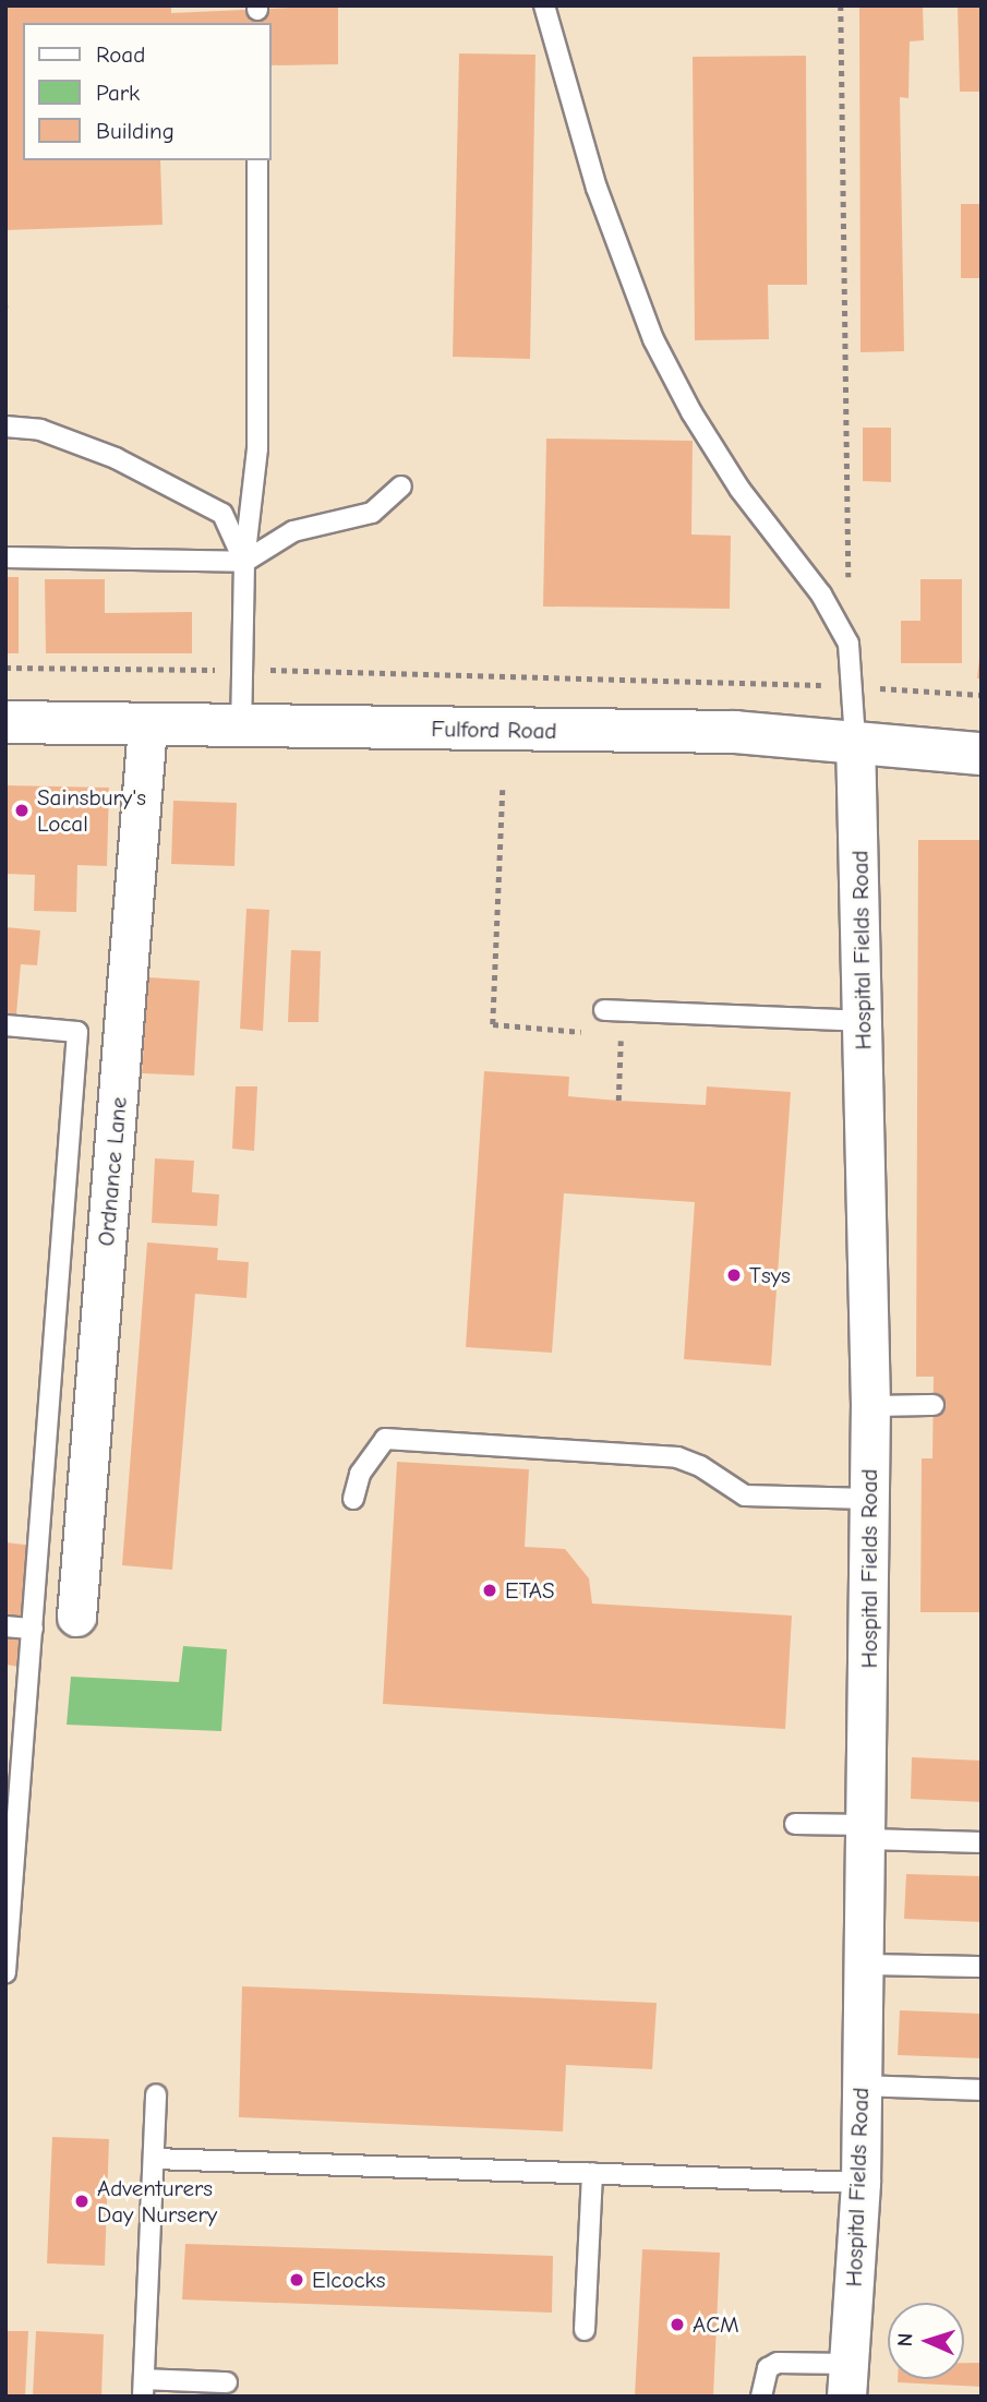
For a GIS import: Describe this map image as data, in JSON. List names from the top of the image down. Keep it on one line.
{"streets":{"main road":["Fulford Road"],"street":["Hospital Fields Road","Ordnance Lane"]},"crossings":[["Fulford Road","Hospital Fields Road"],["Fulford Road","Ordnance Lane"]],"places":["Sainsbury's Local","Tsys","ETAS","Adventurers Day Nursery","Elcocks","ACM"],"legend":["Road","Park","Building"],"north":"left"}
